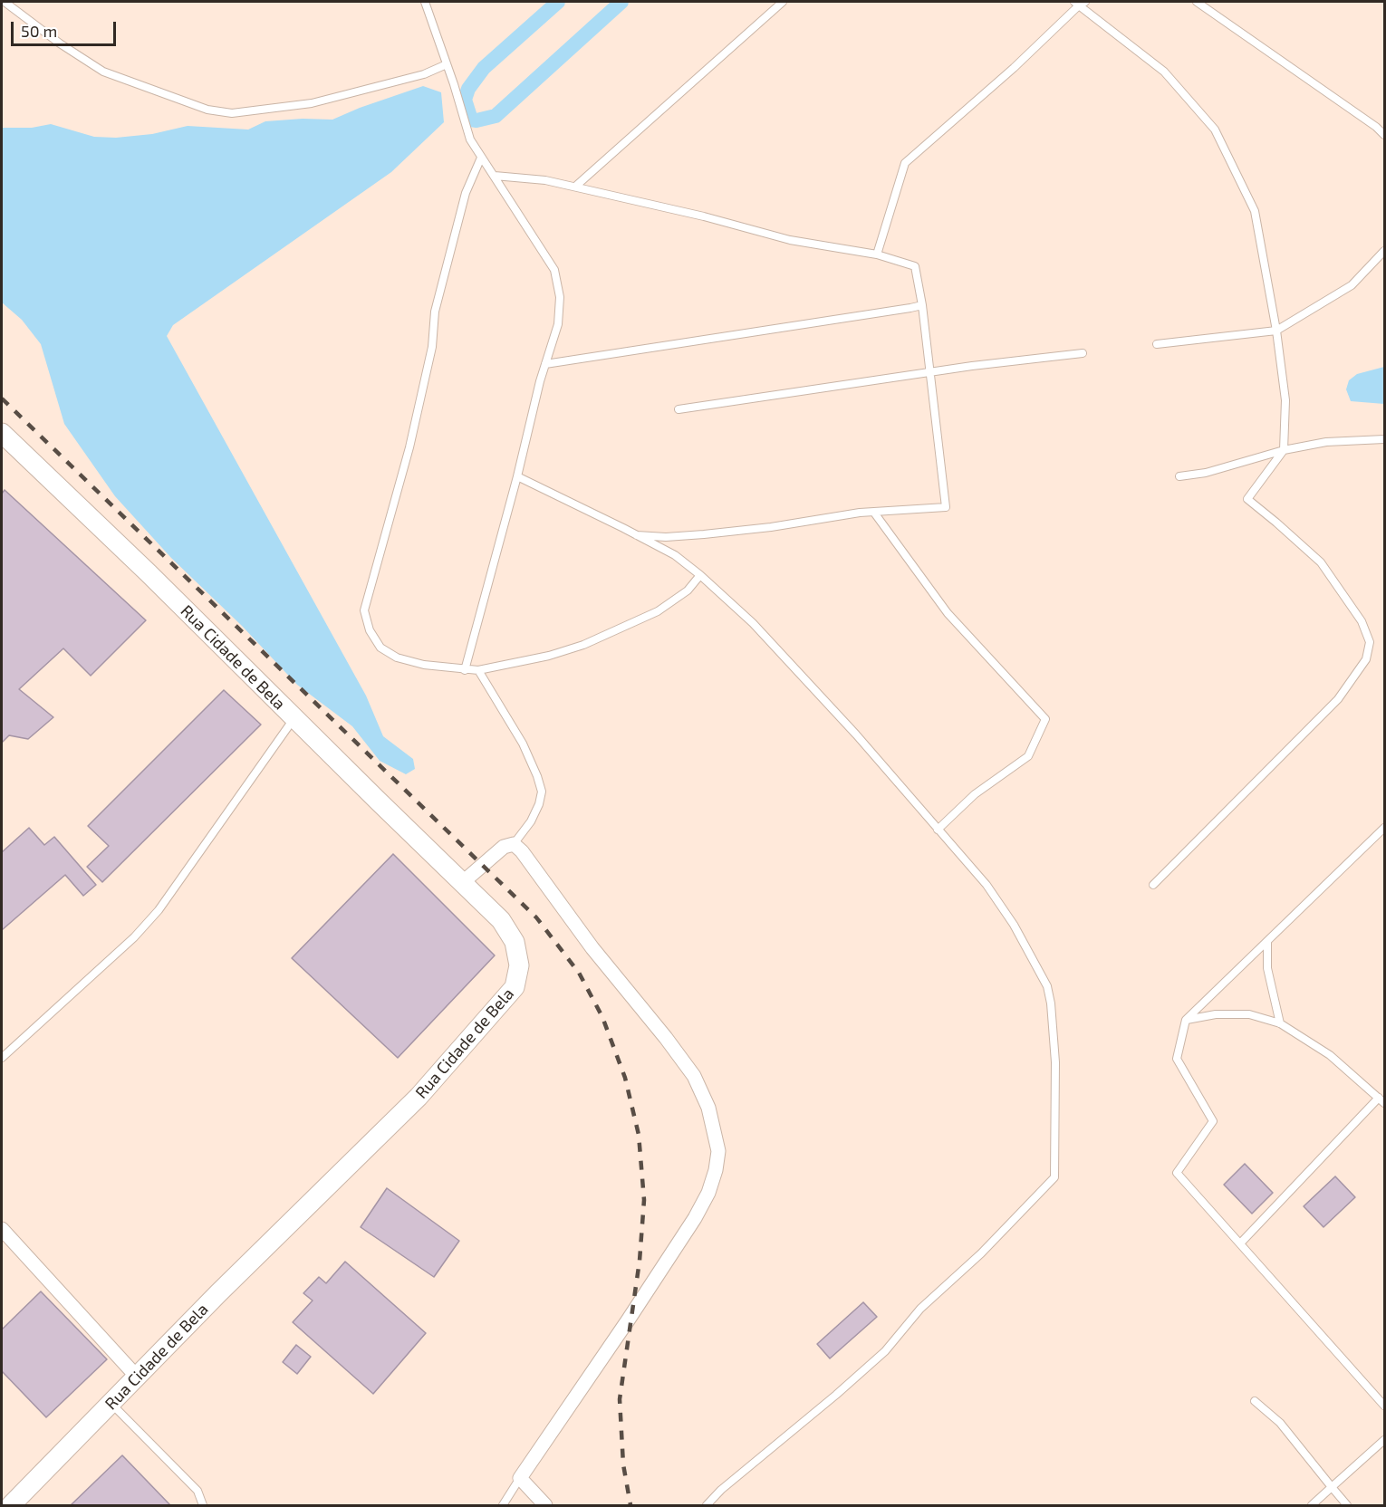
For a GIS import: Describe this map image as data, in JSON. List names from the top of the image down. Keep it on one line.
{"streets":{"street":["Rua Cidade de Bela"]},"scale_bar":"50 m"}
